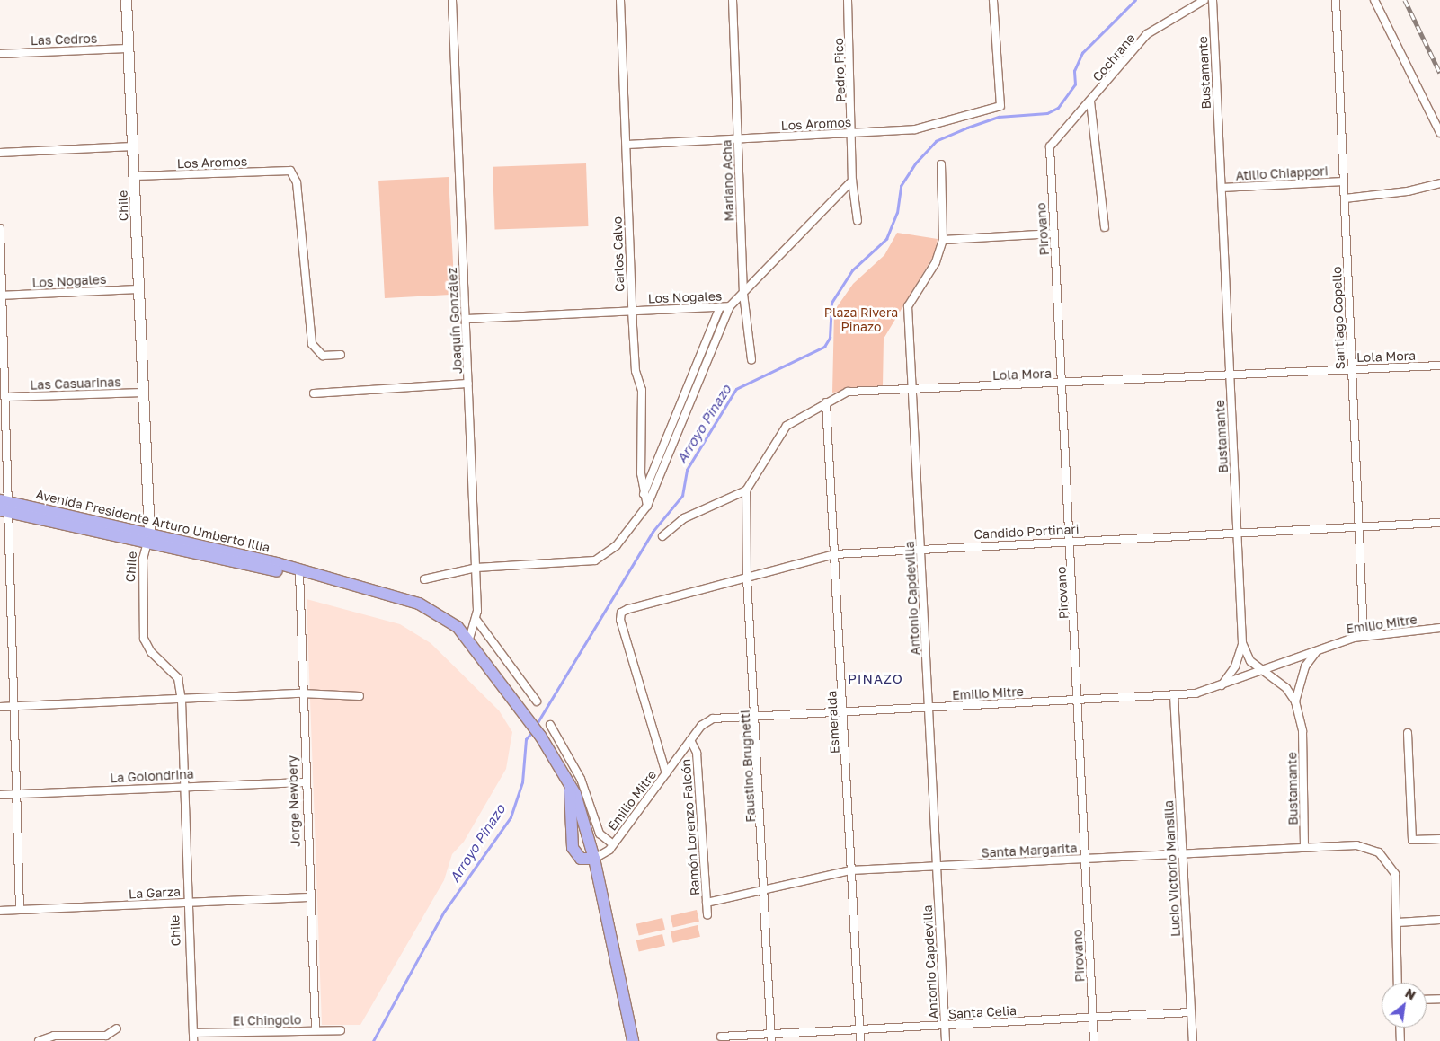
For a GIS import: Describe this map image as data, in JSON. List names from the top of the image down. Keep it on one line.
{"streets":{"main road":["Avenida Presidente Arturo Umberto Illia"],"street":["Las Cedros","Cochrane","Pedro Pico","Bustamante","Los Aromos","Atilio Chiappori","Mariano Acha","Chile","Pirovano","Carlos Calvo","Los Nogales","Santiago Copello","Joaquín González","Lola Mora","Las Casuarinas","Candido Portinari","Antonio Capdevilla","Emilio Mitre","Esmeralda","Faustino Brughetti","La Golondrina","Jorge Newbery","Ramón Lorenzo Falcón","Santa Margarita","Lucio Victorio Mansilla","La Garza","Santa Celia","El Chingolo"]},"crossings":[["Las Cedros","Chile"],["Cochrane","Pirovano"],["Pedro Pico","Los Aromos"],["Pedro Pico","Los Nogales"],["Bustamante","Atilio Chiappori"],["Bustamante","Lola Mora"],["Bustamante","Candido Portinari"],["Bustamante","Emilio Mitre"],["Bustamante","Santa Margarita"],["Los Aromos","Mariano Acha"],["Los Aromos","Chile"],["Los Aromos","Carlos Calvo"],["Atilio Chiappori","Santiago Copello"],["Mariano Acha","Los Nogales"],["Chile","Los Nogales"],["Chile","Las Casuarinas"],["Chile","Avenida Presidente Arturo Umberto Illia"],["Chile","La Golondrina"],["Chile","La Garza"],["Chile","El Chingolo"],["Pirovano","Lola Mora"],["Pirovano","Candido Portinari"],["Pirovano","Emilio Mitre"],["Pirovano","Santa Margarita"],["Pirovano","Santa Celia"],["Carlos Calvo","Los Nogales"],["Los Nogales","Joaquín González"],["Santiago Copello","Lola Mora"],["Santiago Copello","Candido Portinari"],["Santiago Copello","Emilio Mitre"],["Joaquín González","Avenida Presidente Arturo Umberto Illia"],["Lola Mora","Antonio Capdevilla"],["Lola Mora","Esmeralda"],["Lola Mora","Faustino Brughetti"],["Avenida Presidente Arturo Umberto Illia","Emilio Mitre"],["Avenida Presidente Arturo Umberto Illia","Jorge Newbery"],["Candido Portinari","Antonio Capdevilla"],["Candido Portinari","Esmeralda"],["Candido Portinari","Faustino Brughetti"],["Candido Portinari","Ramón Lorenzo Falcón"],["Antonio Capdevilla","Emilio Mitre"],["Antonio Capdevilla","Santa Margarita"],["Antonio Capdevilla","Santa Celia"],["Emilio Mitre","Esmeralda"],["Emilio Mitre","Faustino Brughetti"],["Emilio Mitre","Ramón Lorenzo Falcón"],["Emilio Mitre","Lucio Victorio Mansilla"],["Esmeralda","Santa Margarita"],["Esmeralda","Santa Celia"],["Faustino Brughetti","Santa Margarita"],["Faustino Brughetti","Santa Celia"],["La Golondrina","Jorge Newbery"],["Jorge Newbery","La Garza"],["Jorge Newbery","El Chingolo"],["Ramón Lorenzo Falcón","Santa Margarita"],["Santa Margarita","Lucio Victorio Mansilla"],["Lucio Victorio Mansilla","Santa Celia"]],"districts":["PINAZO"],"water":["Arroyo Pinazo"],"parks":["Plaza Rivera Pinazo"],"north":"top right"}
